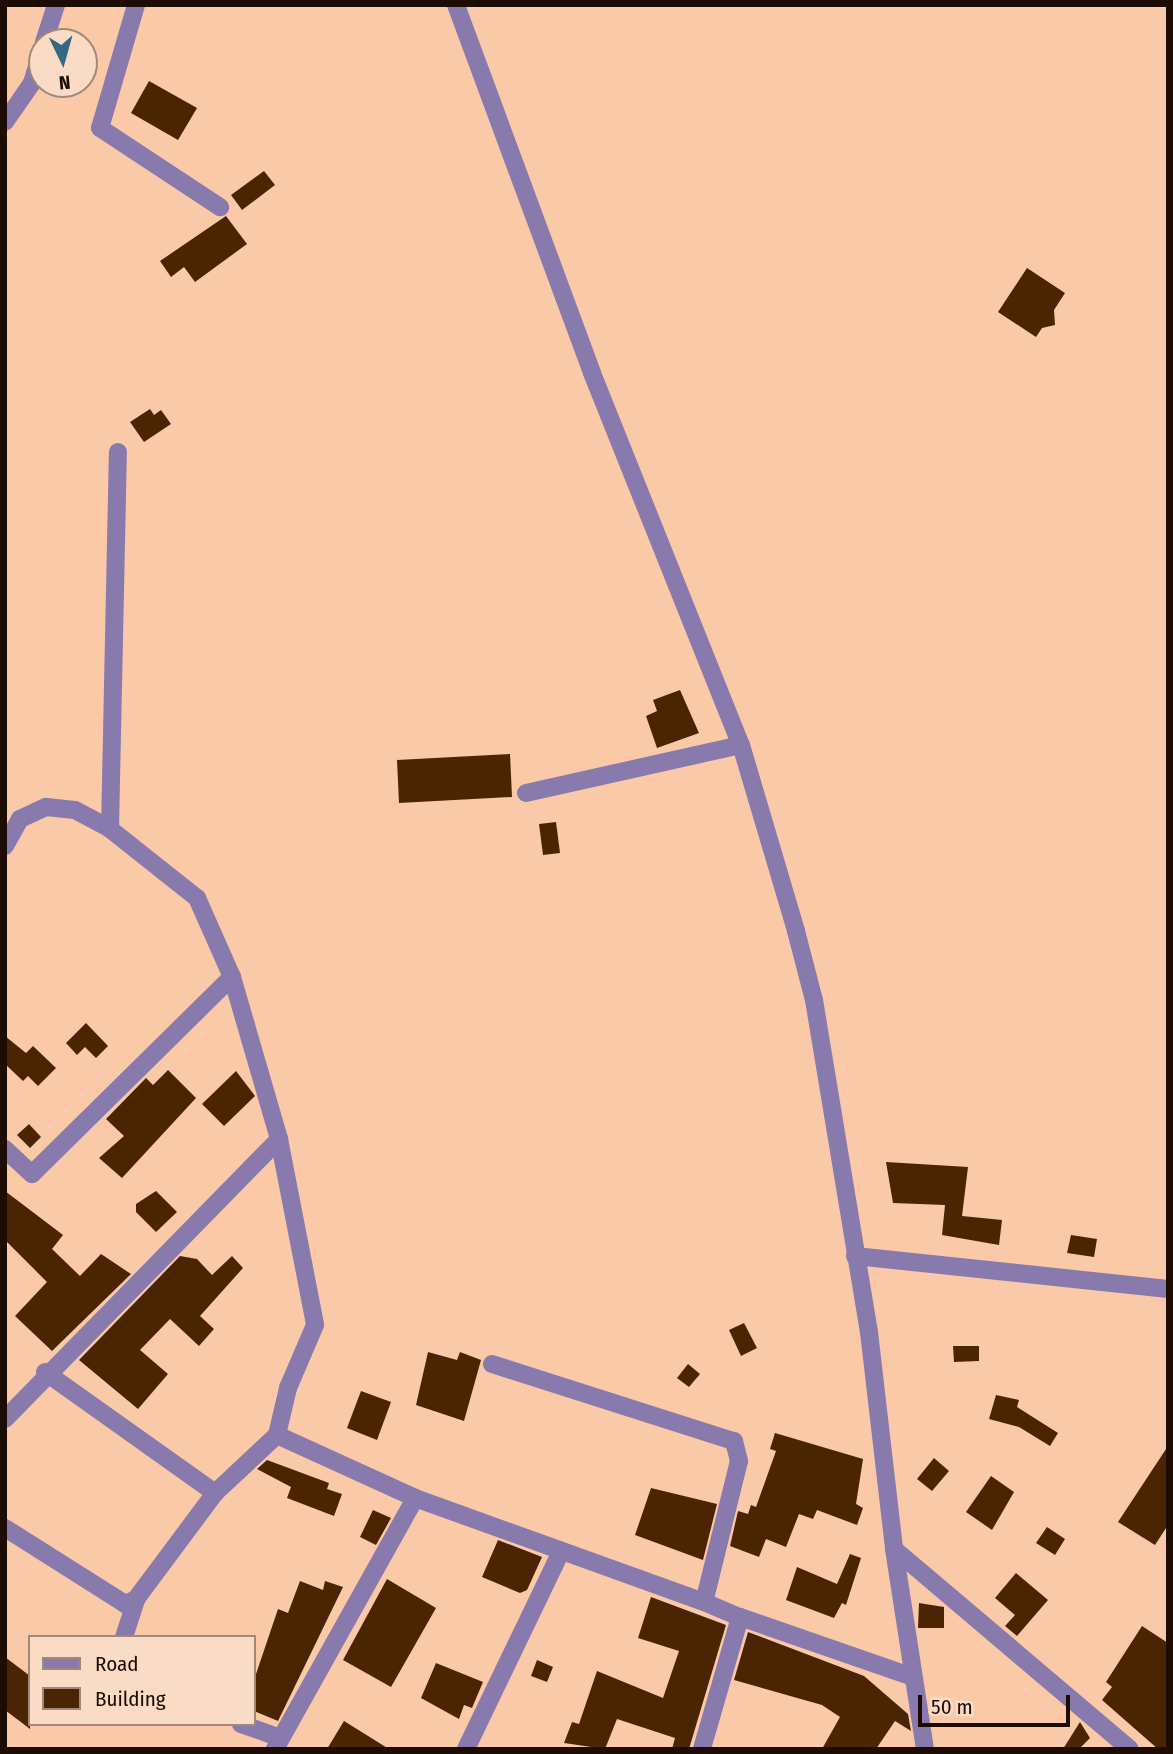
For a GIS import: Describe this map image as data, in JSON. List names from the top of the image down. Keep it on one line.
{"legend":["Road","Building"],"scale_bar":"50 m","north":"bottom"}
